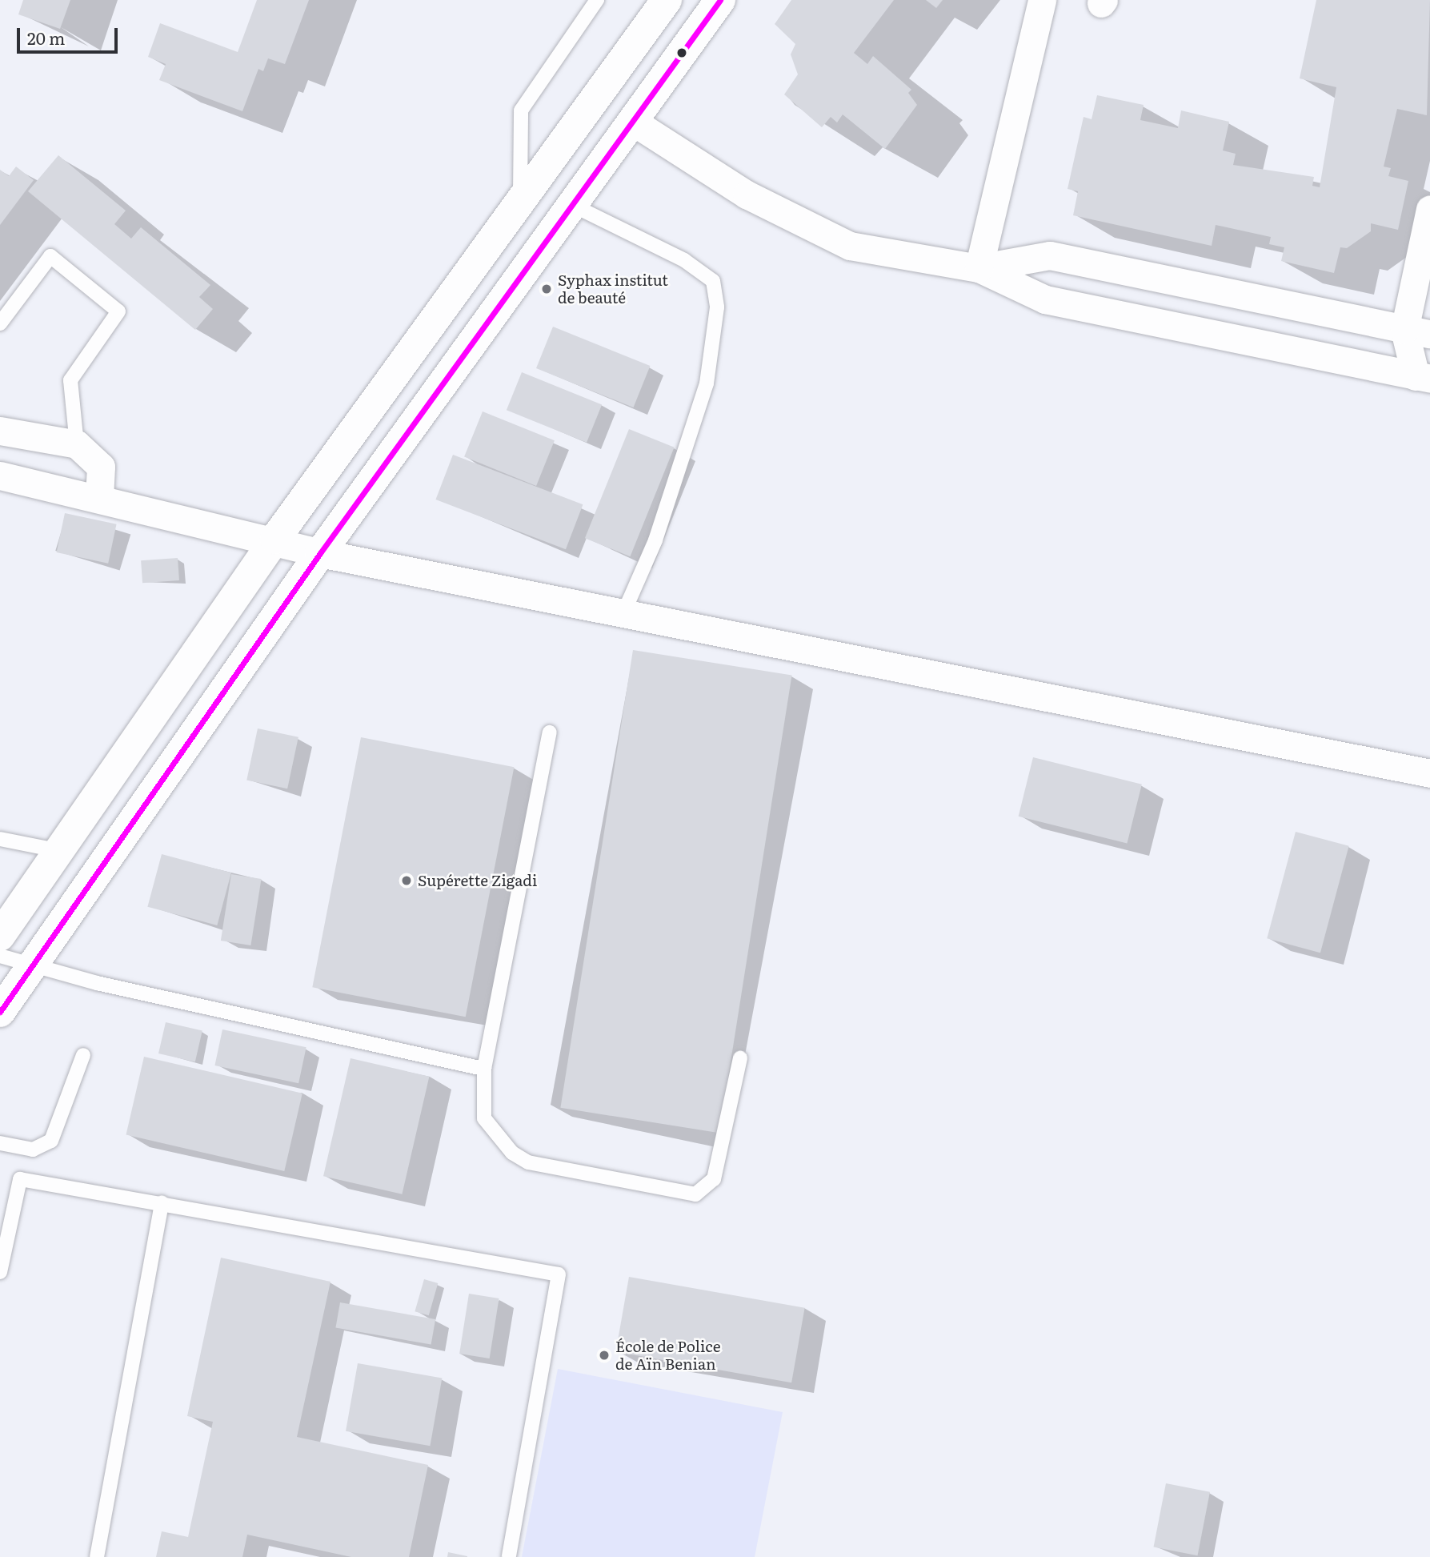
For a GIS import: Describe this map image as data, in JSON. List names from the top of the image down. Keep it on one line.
{"places":["Syphax institut de beauté","Supérette Zigadi","École de Police de Aïn Benian"],"scale_bar":"20 m"}
